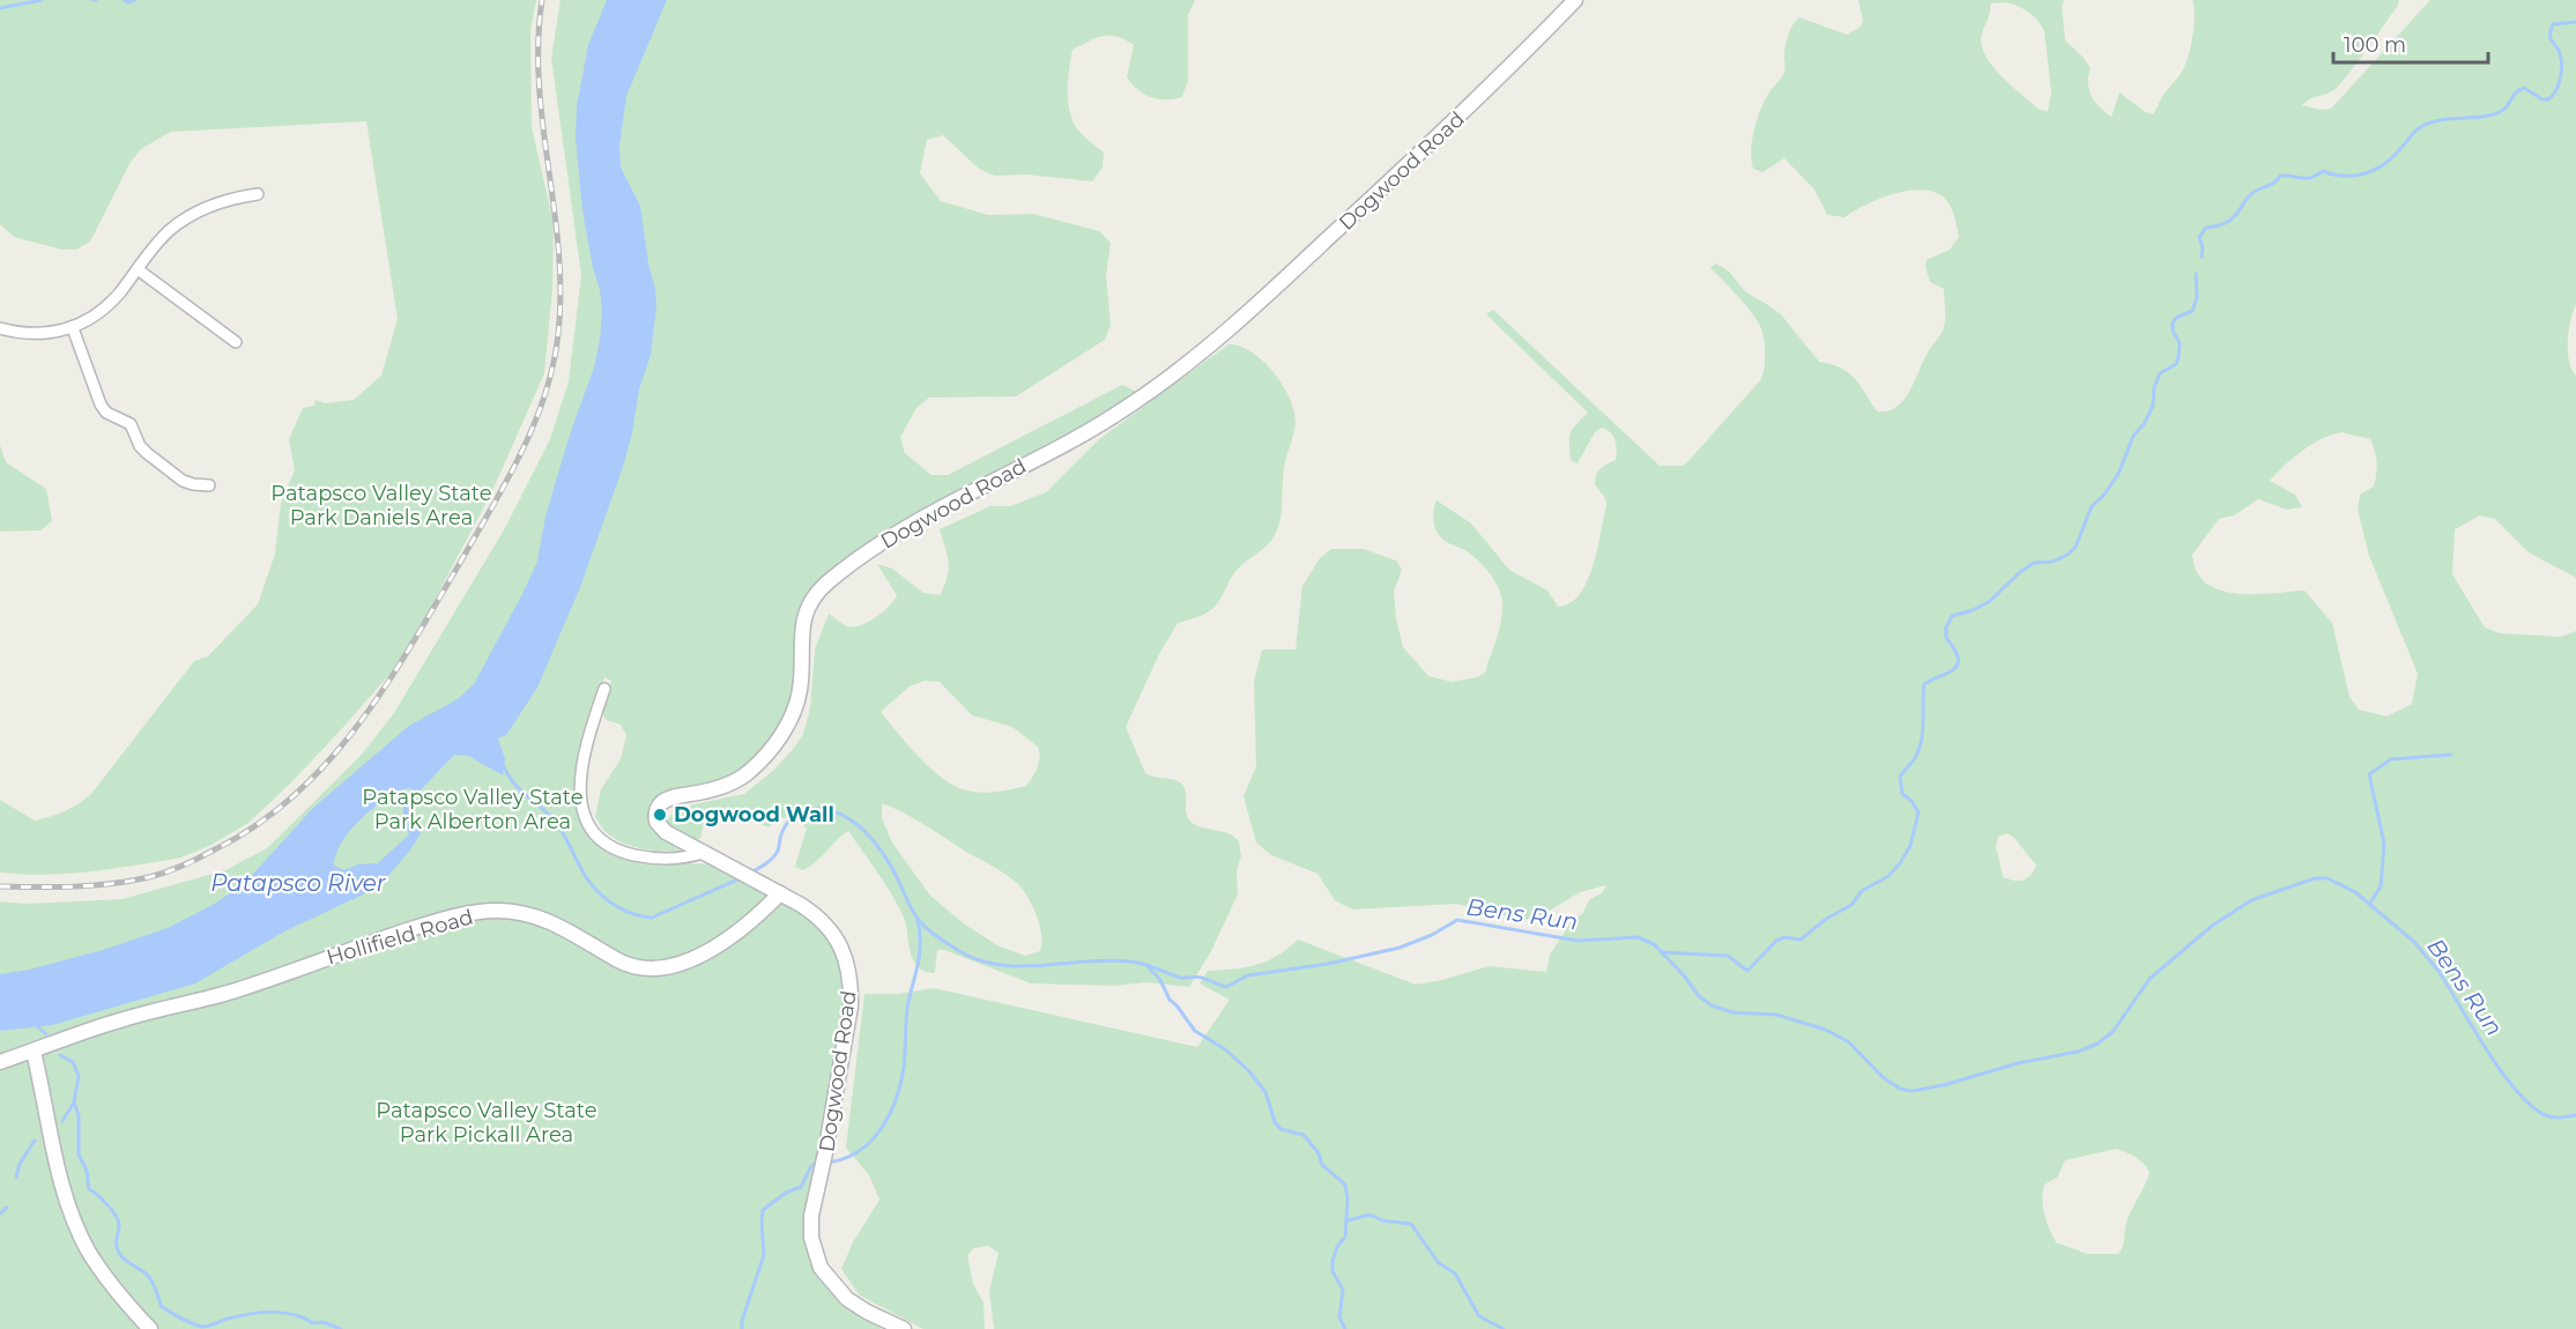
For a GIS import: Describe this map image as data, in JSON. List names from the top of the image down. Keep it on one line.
{"streets":{"street":["Dogwood Road","Hollifield Road"]},"crossings":[["Dogwood Road","Hollifield Road"]],"water":["Patapsco River","Bens Run"],"parks":["Patapsco Valley State Park Daniels Area","Patapsco Valley State Park Alberton Area","Patapsco Valley State Park Pickall Area"],"places":["Dogwood Wall"],"scale_bar":"100 m"}
